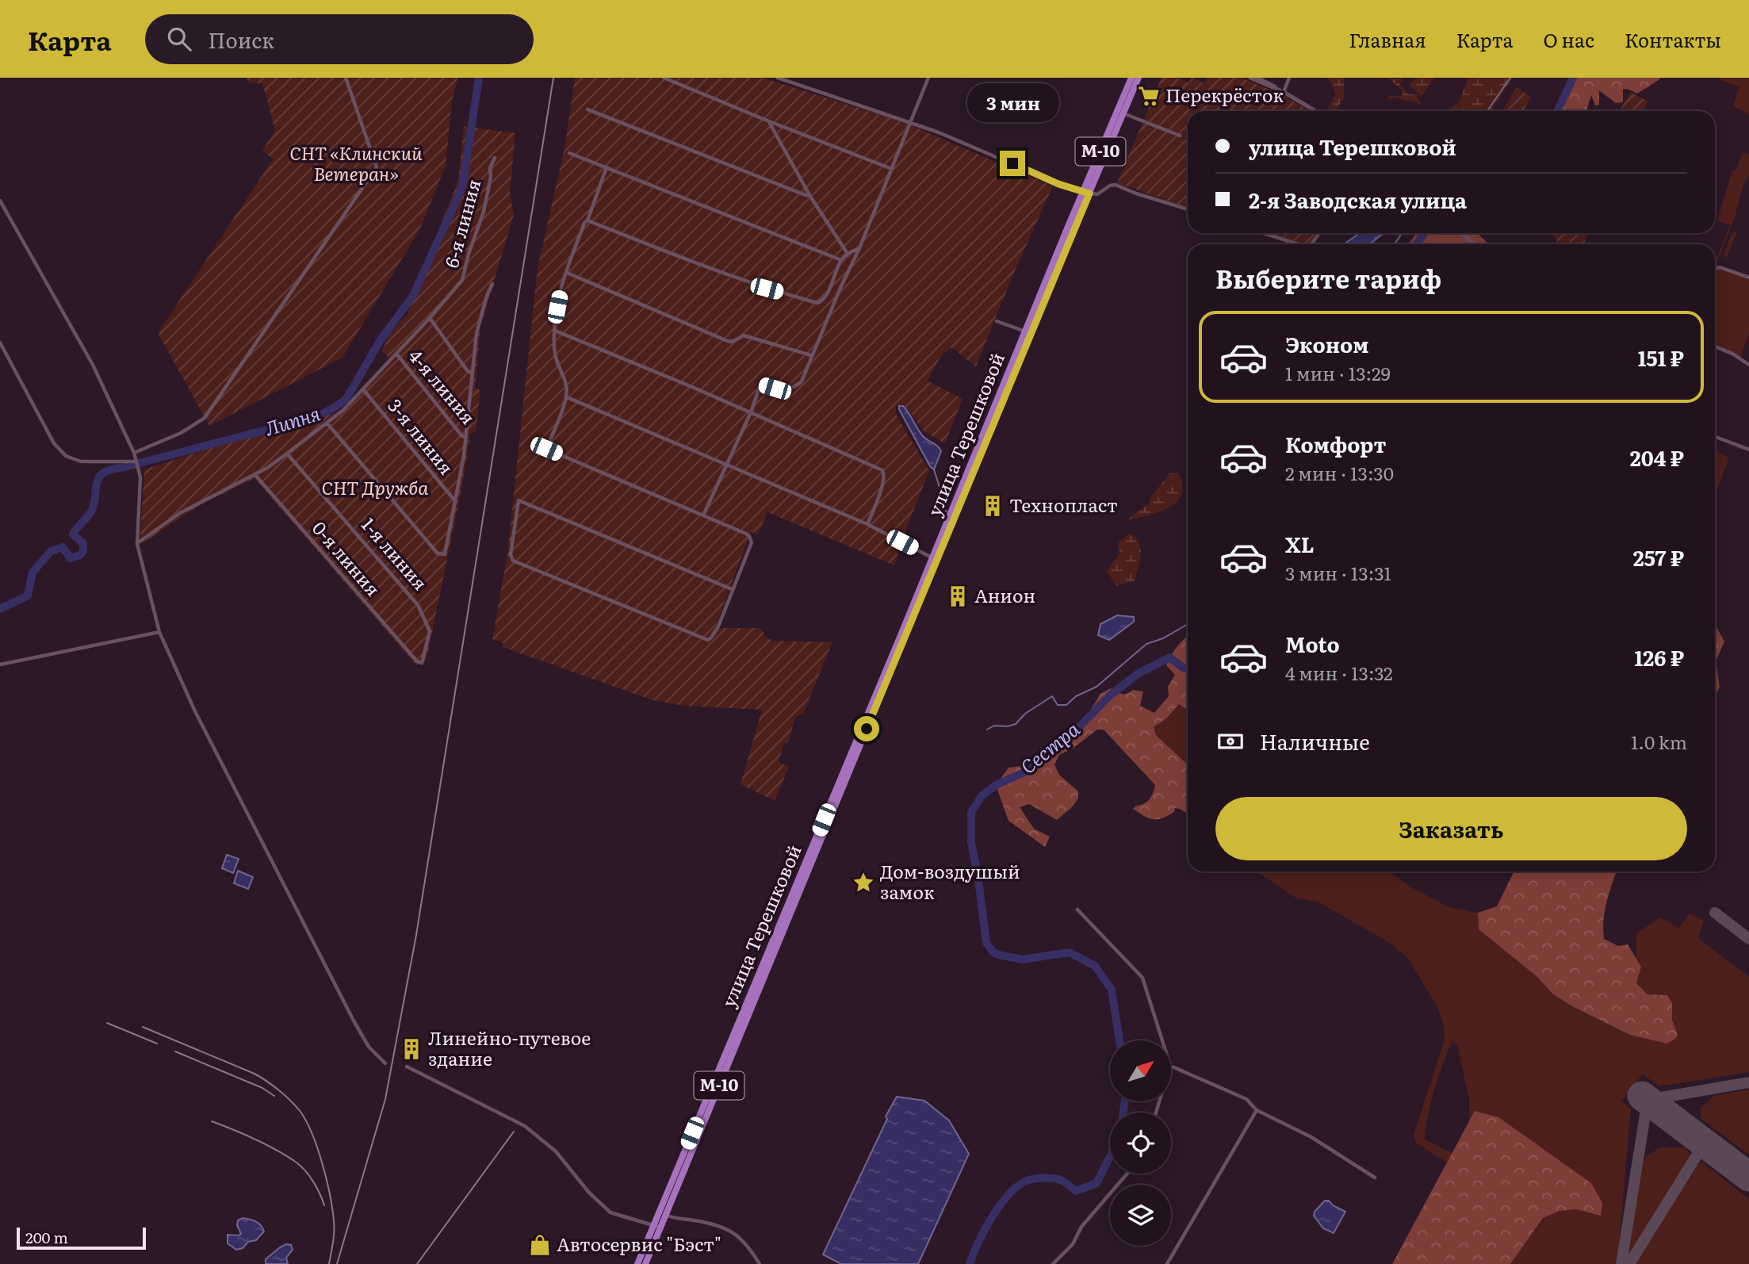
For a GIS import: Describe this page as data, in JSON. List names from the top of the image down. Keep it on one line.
{"streets":{"highway":["М-10","улица Терешковой"],"street":["6-я линия","4-я линия","3-я линия","1-я линия","0-я линия"]},"crossings":[["6-я линия","4-я линия"],["6-я линия","3-я линия"],["6-я линия","1-я линия"],["6-я линия","0-я линия"],["1-я линия","0-я линия"]],"water":["Липня","Сестра"],"parks":["СНТ «Клинский Ветеран»","СНТ Дружба"],"places":{"supermarket":["Перекрёсток"],"building":["Технопласт","Анион","Линейно-путевое здание"],"place":["Дом-воздушый замок"],"shop":["Автосервис \"Бэст\""]},"scale_bar":"200 m","north":"top right","page":{"header":"Карта","search":"Поиск","nav":["Главная","Карта","О нас","Контакты"],"bubble":"3 мин","banner":["улица Терешковой","2-я Заводская улица"],"heading":"Выберите тариф","list":[{"name":"Эконом","note":"1 мин · 13:29","value":"151 ₽"},{"name":"Комфорт","note":"2 мин · 13:30","value":"204 ₽"},{"name":"XL","note":"3 мин · 13:31","value":"257 ₽"},{"name":"Moto","note":"4 мин · 13:32","value":"126 ₽"}],"pay":["Наличные","1.0 km"],"buttons":"Заказать","scale":"200 m"}}
